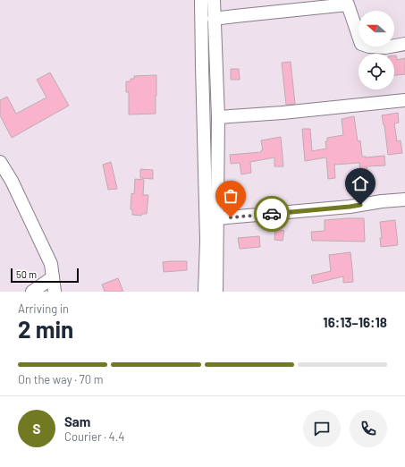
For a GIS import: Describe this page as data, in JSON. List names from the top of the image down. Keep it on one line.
{"scale_bar":"50 m","north":"left","page":{"scale":"50 m","heading":["2 min","Arriving in","16:13–16:18"],"panel":["Sam","Courier · 4.4"],"bar":"On the way · 70 m","round":"S"}}
